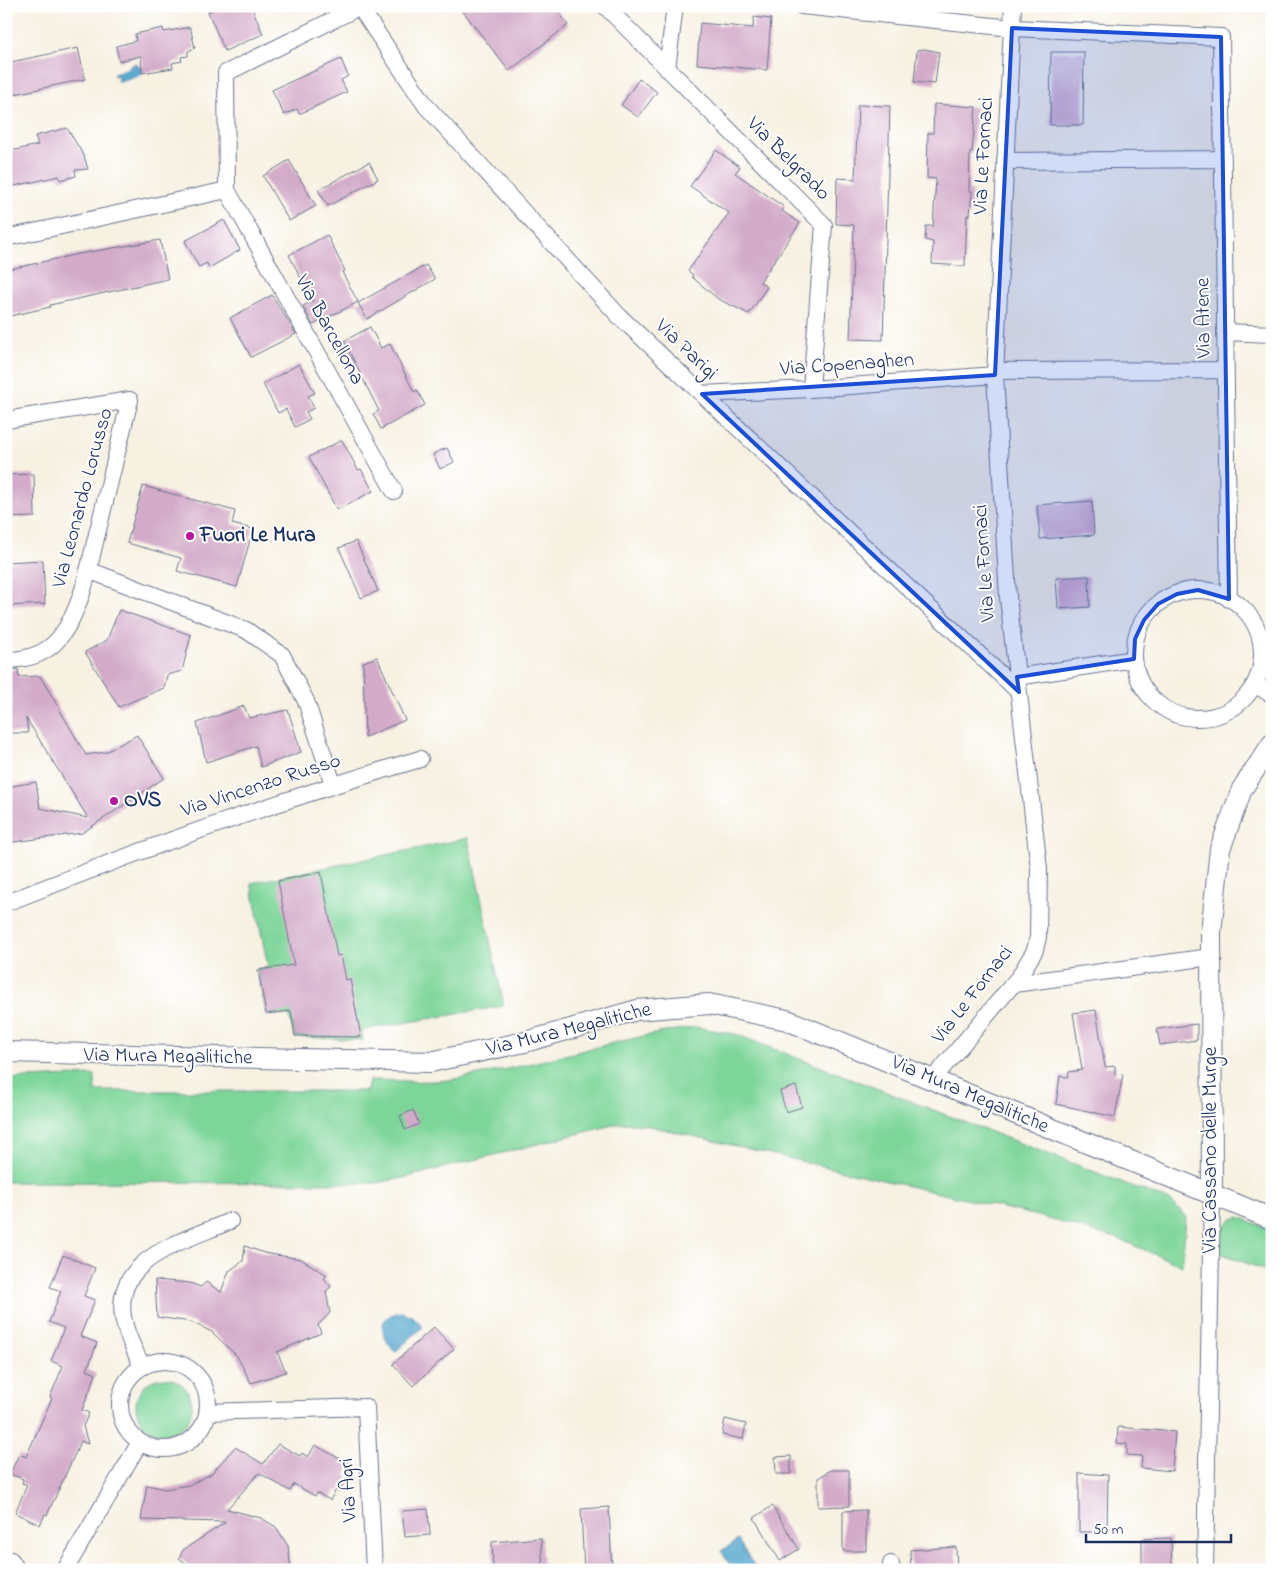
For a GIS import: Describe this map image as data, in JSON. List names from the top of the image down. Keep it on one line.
{"streets":{"street":["Via Le Fornaci","Via Belgrado","Via Atene","Via Barcellona","Via Parigi","Via Copenaghen","Via Leonardo Lorusso","Via Vincenzo Russo","Via Mura Megalitiche","Via Cassano delle Murge","Via Agri"]},"crossings":[["Via Le Fornaci","Via Atene"],["Via Le Fornaci","Via Parigi"],["Via Le Fornaci","Via Copenaghen"],["Via Le Fornaci","Via Mura Megalitiche"],["Via Belgrado","Via Copenaghen"],["Via Atene","Via Copenaghen"],["Via Parigi","Via Copenaghen"],["Via Mura Megalitiche","Via Cassano delle Murge"]],"places":["Fuori Le Mura","OVS"],"scale_bar":"50 m"}
